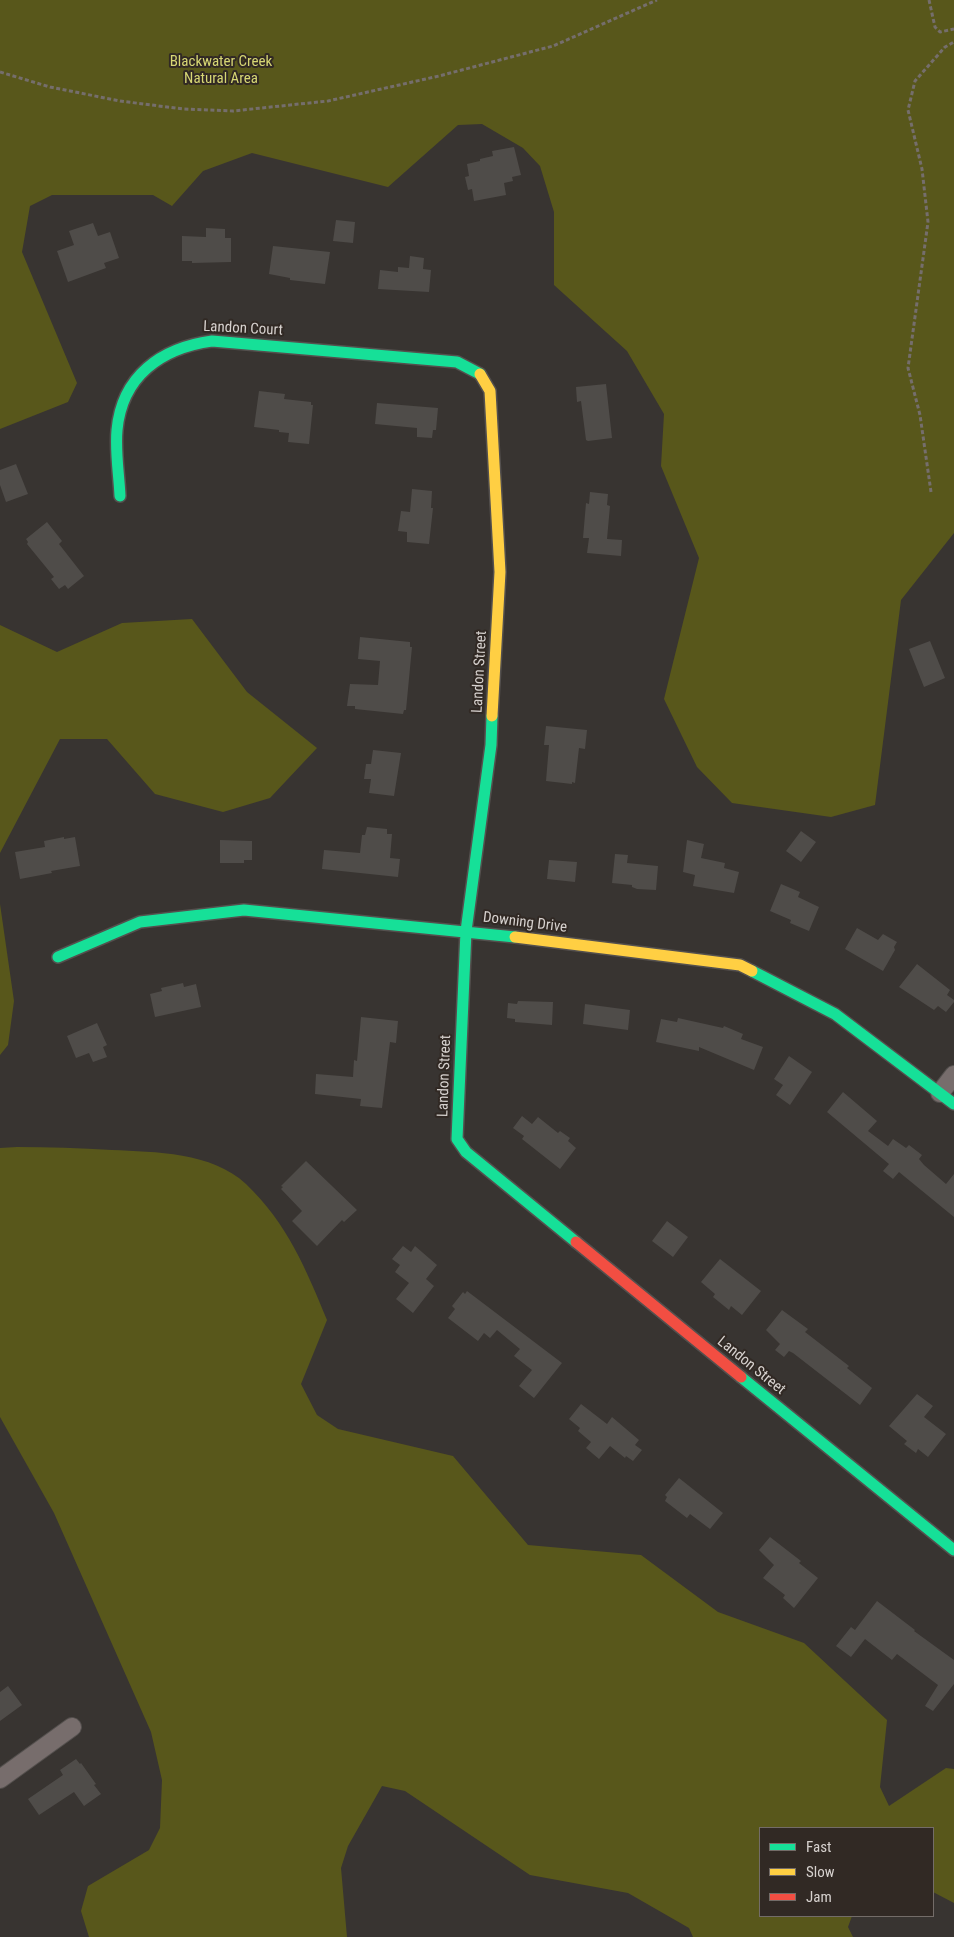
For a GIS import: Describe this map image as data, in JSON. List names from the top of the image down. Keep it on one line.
{"streets":{"street":["Landon Court","Landon Street","Downing Drive"]},"crossings":[["Landon Court","Landon Street"],["Landon Street","Downing Drive"]],"parks":["Blackwater Creek Natural Area"],"legend":["Fast","Slow","Jam"]}
